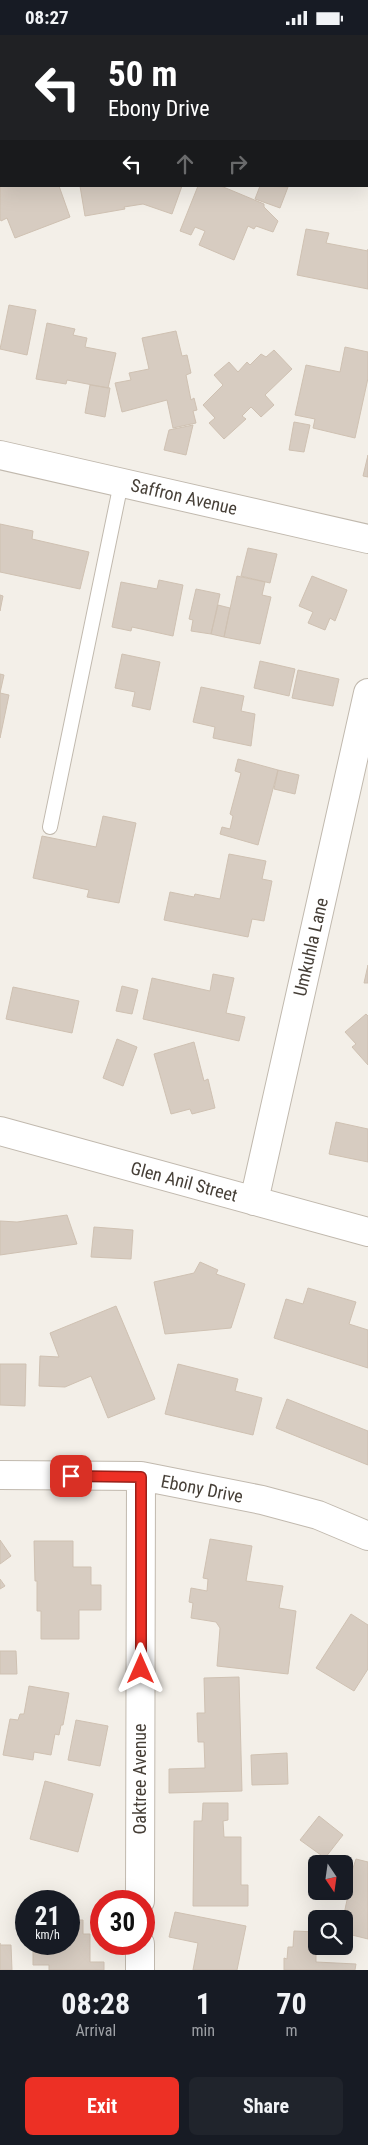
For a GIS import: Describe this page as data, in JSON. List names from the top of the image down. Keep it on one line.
{"streets":{"street":["Saffron Avenue","Umkuhla Lane","Glen Anil Street","Ebony Drive","Oaktree Avenue"]},"crossings":[["Umkuhla Lane","Glen Anil Street"],["Ebony Drive","Oaktree Avenue"]],"north":"bottom","page":{"status":"08:27","turn":["50 m","Ebony Drive"],"speed":"21 km/h","limit":"30","eta":["08:28","Arrival","1","min","70","m"],"buttons":["Exit","Share"]}}
